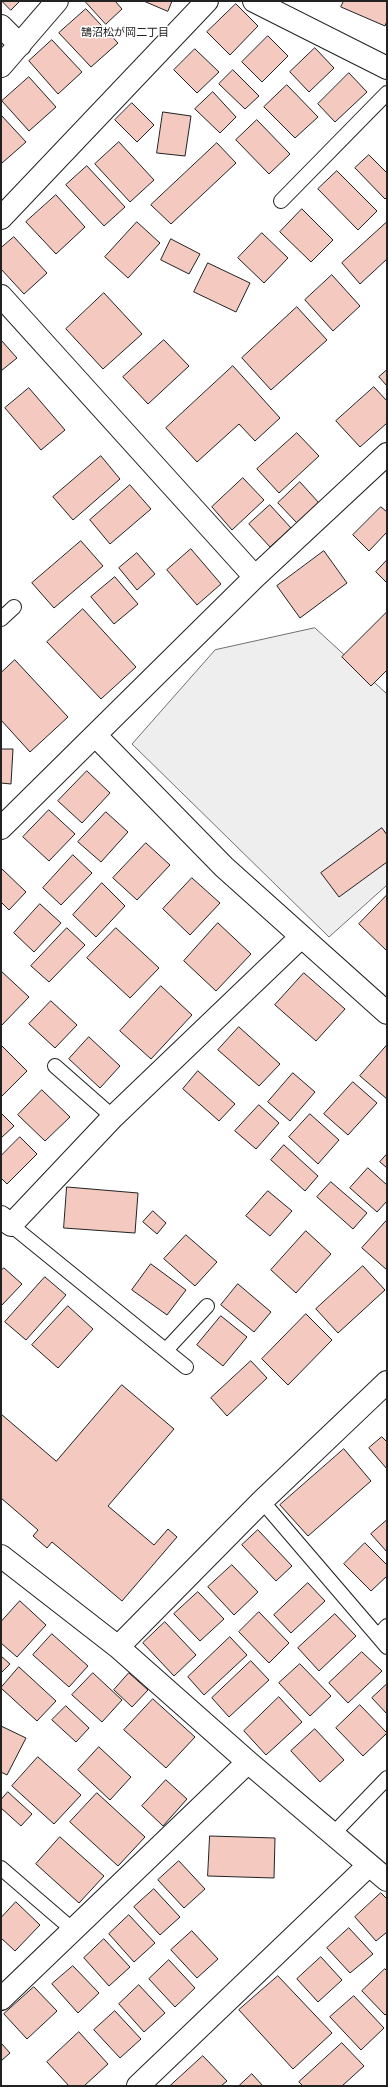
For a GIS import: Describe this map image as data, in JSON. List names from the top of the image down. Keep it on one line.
{"districts":["鵠沼松が岡二丁目"]}
